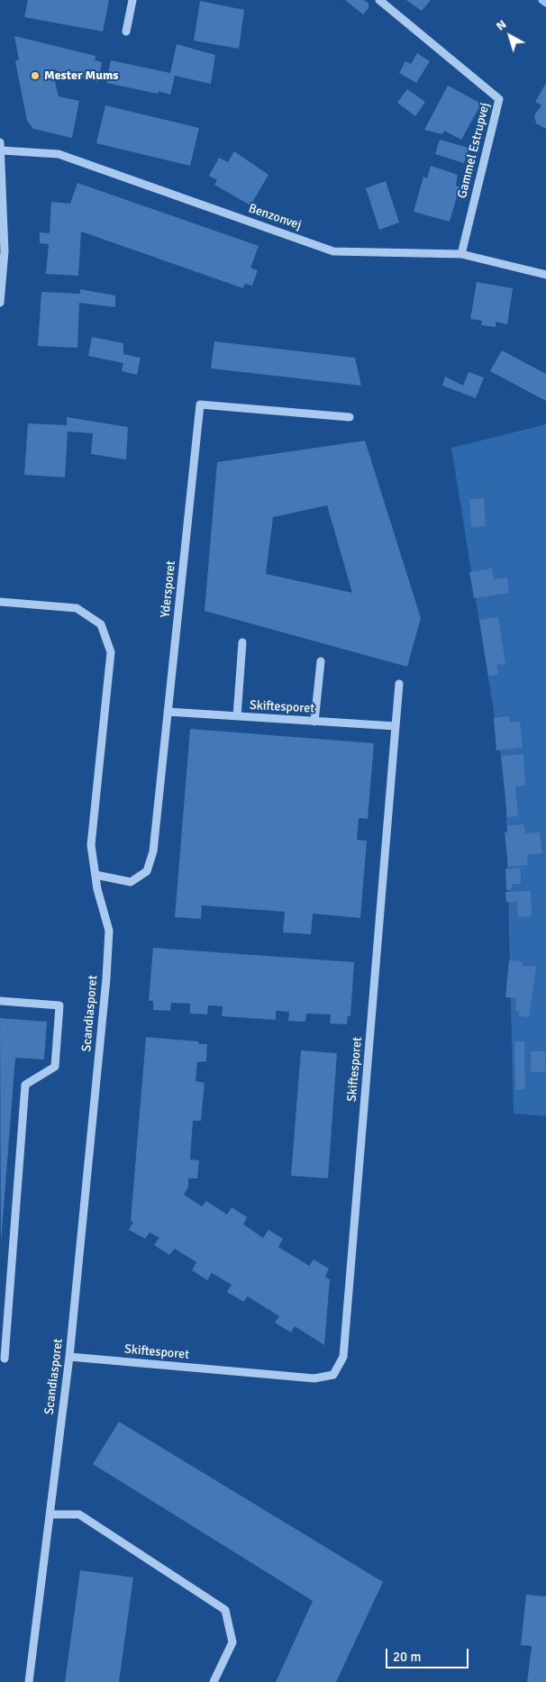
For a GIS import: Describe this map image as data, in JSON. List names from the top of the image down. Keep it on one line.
{"streets":{"street":["Gammel Estrupvej","Benzonvej","Ydersporet","Skiftesporet","Scandiasporet"]},"crossings":[["Gammel Estrupvej","Benzonvej"],["Ydersporet","Skiftesporet"],["Ydersporet","Scandiasporet"],["Skiftesporet","Scandiasporet"]],"places":["Mester Mums"],"scale_bar":"20 m","north":"top left"}
